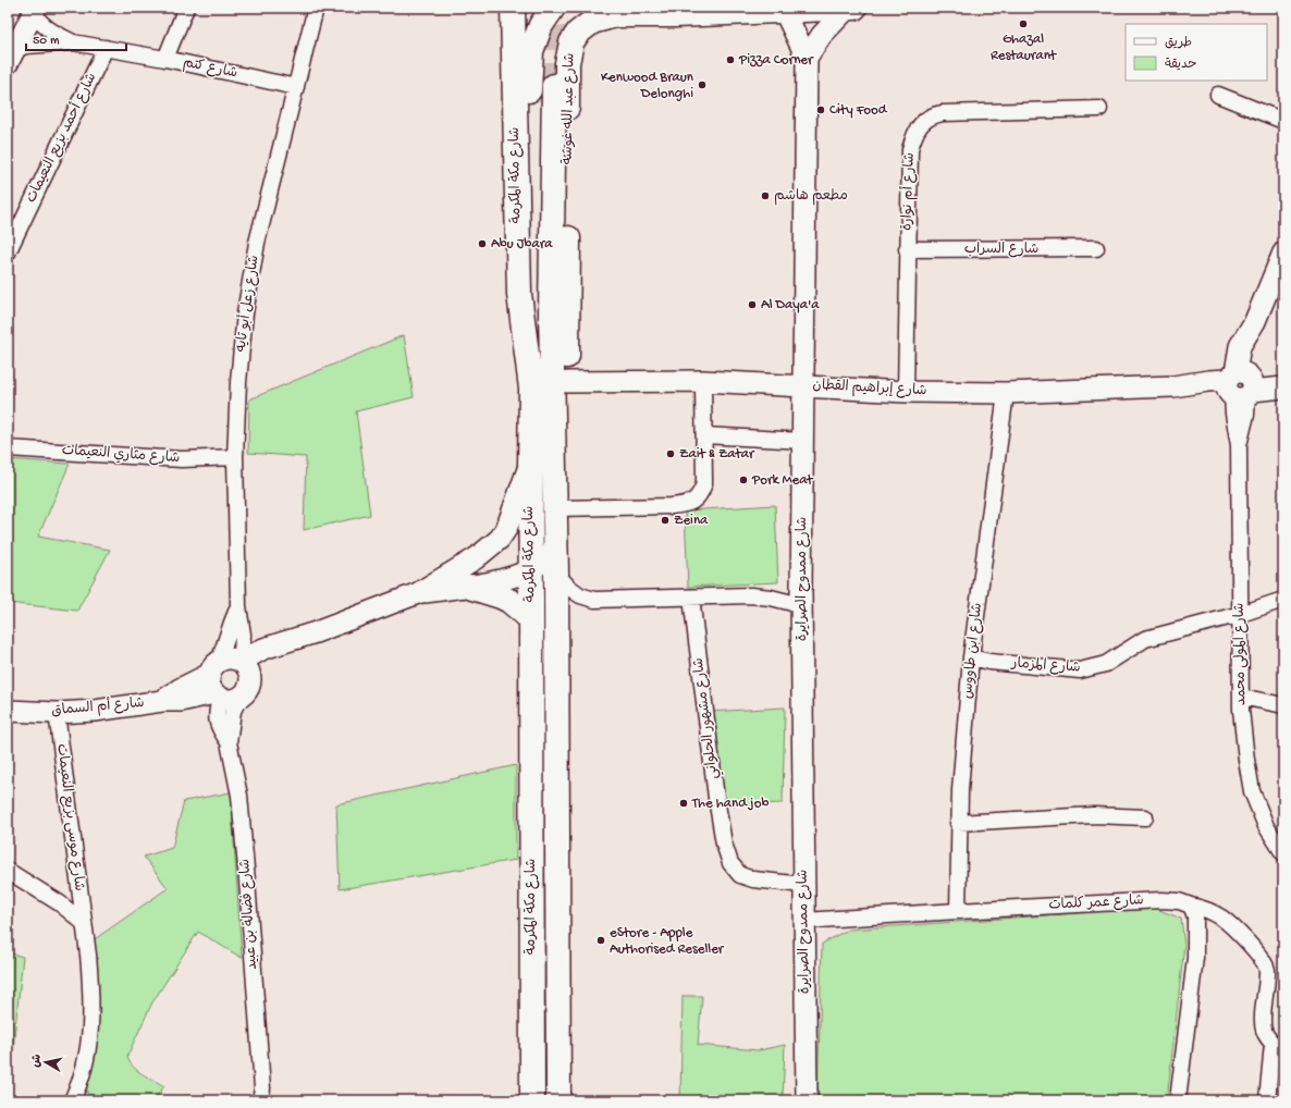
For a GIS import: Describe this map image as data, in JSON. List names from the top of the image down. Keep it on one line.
{"streets":{"main road":["شارع عبد الله غوشة","شارع مكة المكرمة"],"street":["شارع كتم","شارع أحمد بزيع النعيمات","شارع أم نوارة","شارع السراب","شارع زعل أبو تايه","شارع إبراهيم القطان","شارع مثاري النعيمات","شارع ممدوح الصرايرة","شارع ابن طاووس","شارع المولى محمد","شارع المزمار","شارع أم السماق","شارع مشهور الحلواني","شارع موسى بزيع النعيمات","شارع عمر كلمات","شارع فضالة بن عبيد"]},"crossings":[["شارع كتم","شارع أحمد بزيع النعيمات"],["شارع كتم","شارع زعل أبو تايه"],["شارع عبد الله غوشة","شارع مكة المكرمة"],["شارع عبد الله غوشة","شارع إبراهيم القطان"],["شارع عبد الله غوشة","شارع ممدوح الصرايرة"],["شارع مكة المكرمة","شارع أم السماق"],["شارع أم نوارة","شارع السراب"],["شارع أم نوارة","شارع إبراهيم القطان"],["شارع زعل أبو تايه","شارع مثاري النعيمات"],["شارع زعل أبو تايه","شارع أم السماق"],["شارع زعل أبو تايه","شارع فضالة بن عبيد"],["شارع إبراهيم القطان","شارع ممدوح الصرايرة"],["شارع إبراهيم القطان","شارع ابن طاووس"],["شارع إبراهيم القطان","شارع المولى محمد"],["شارع ممدوح الصرايرة","شارع مشهور الحلواني"],["شارع ممدوح الصرايرة","شارع عمر كلمات"],["شارع ابن طاووس","شارع المزمار"],["شارع ابن طاووس","شارع عمر كلمات"],["شارع المولى محمد","شارع المزمار"],["شارع أم السماق","شارع موسى بزيع النعيمات"],["شارع أم السماق","شارع فضالة بن عبيد"]],"places":["Ghazal Restaurant","Pizza Corner","Kenwood Braun Delonghi","City Food","مطعم هاشم","Abu Jbara","Al Daya'a","Zait & Zatar","Pork Meat","Zeina","The hand job","eStore - Apple Authorised Reseller"],"legend":["طريق","حديقة"],"scale_bar":"50 m","north":"left"}
